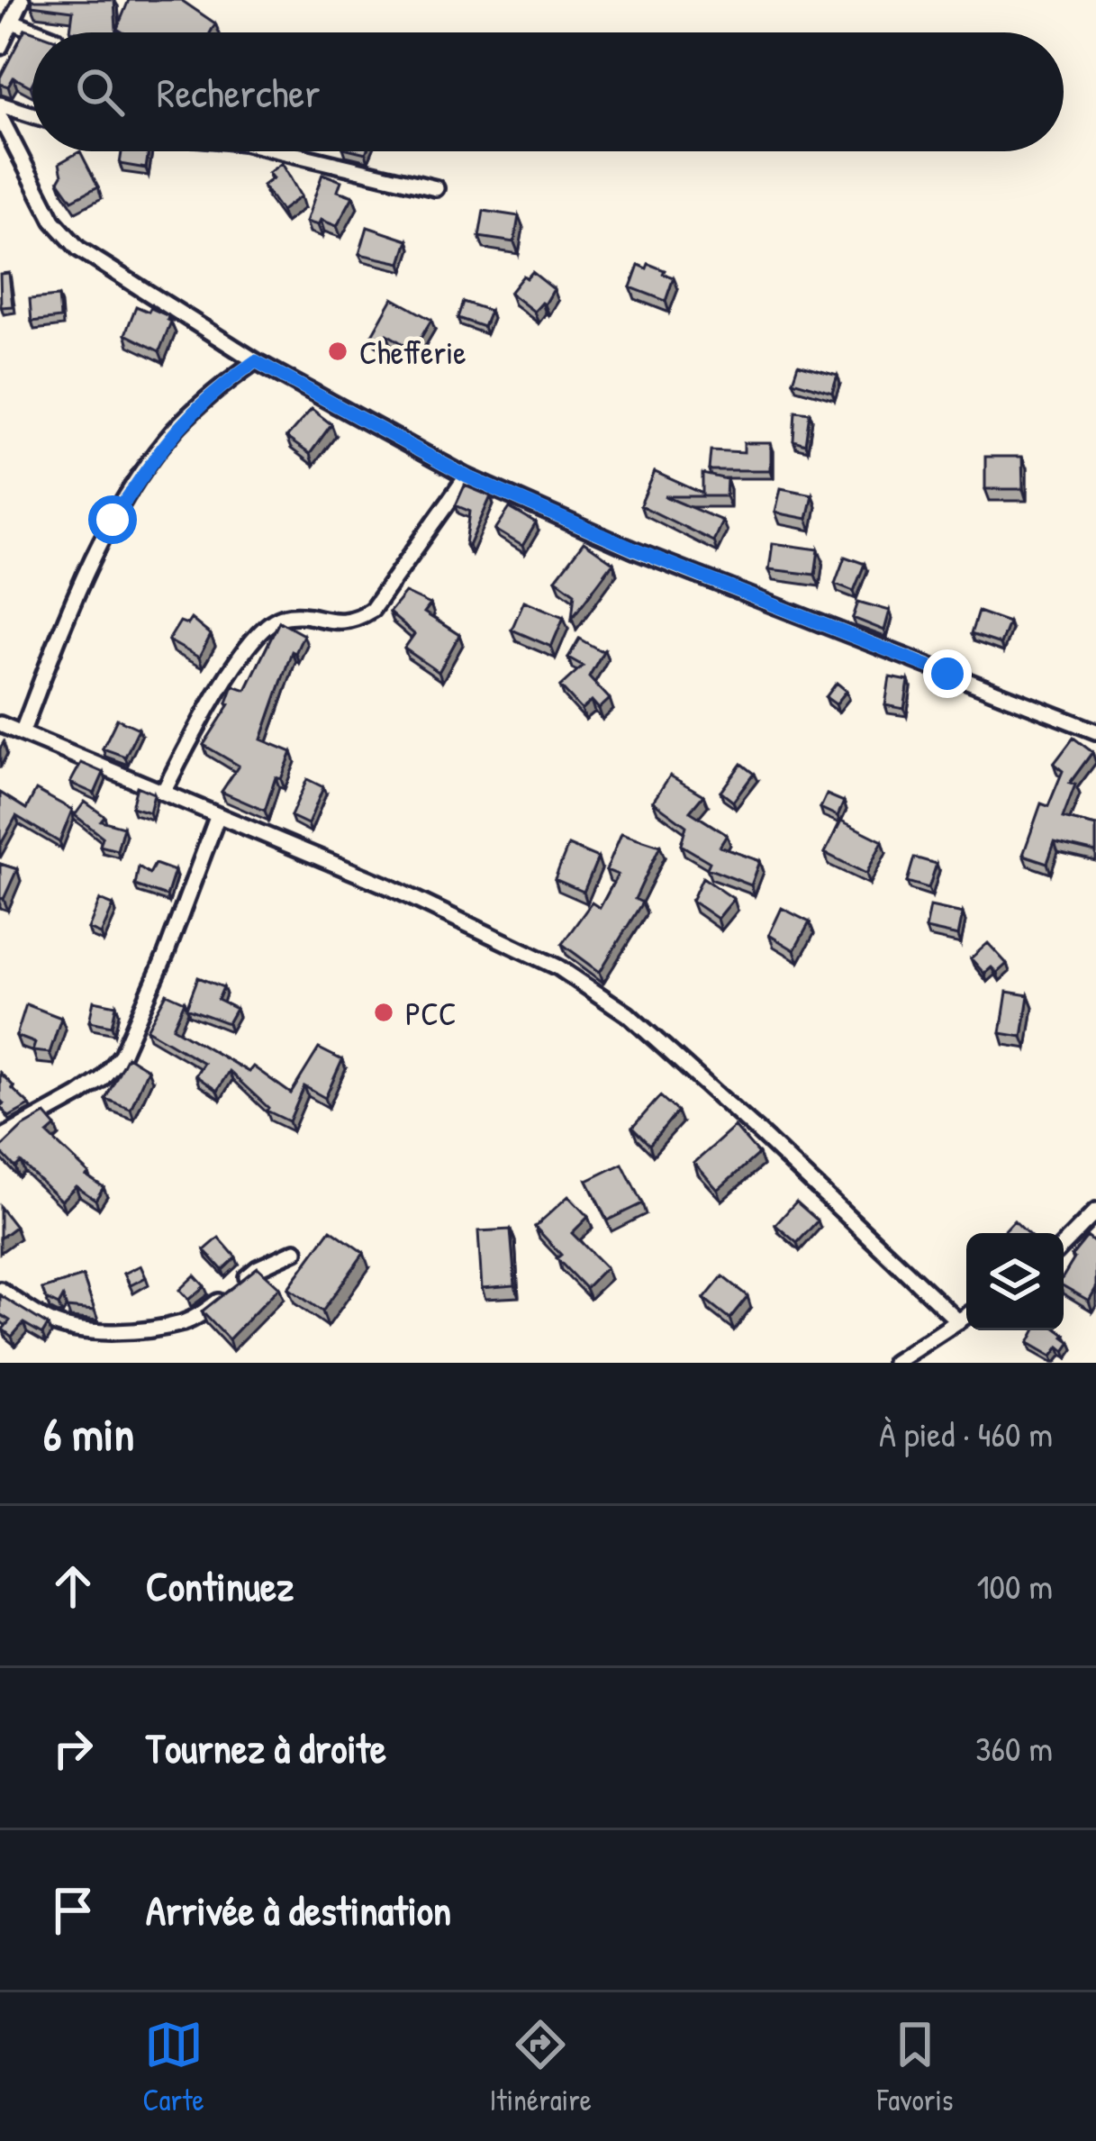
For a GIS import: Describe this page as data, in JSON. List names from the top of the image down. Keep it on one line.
{"places":["Chefferie","PCC"],"page":{"search":"Rechercher","heading":["6 min","À pied · 460 m"],"list":[["Continuez","100 m"],["Tournez à droite","360 m"],"Arrivée à destination"],"nav":["Carte","Itinéraire","Favoris"]}}
